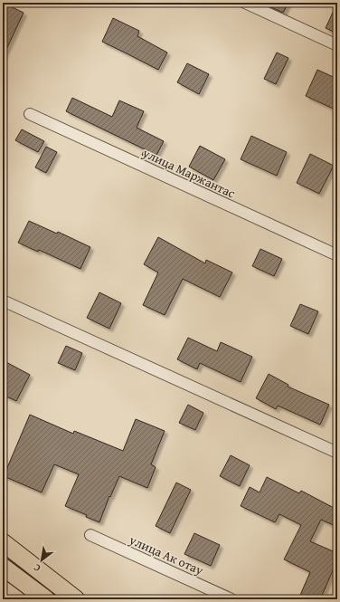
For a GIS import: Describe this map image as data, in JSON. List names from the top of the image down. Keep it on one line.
{"streets":{"street":["улица Маржантас","улица Ак отау"]},"north":"bottom left"}
